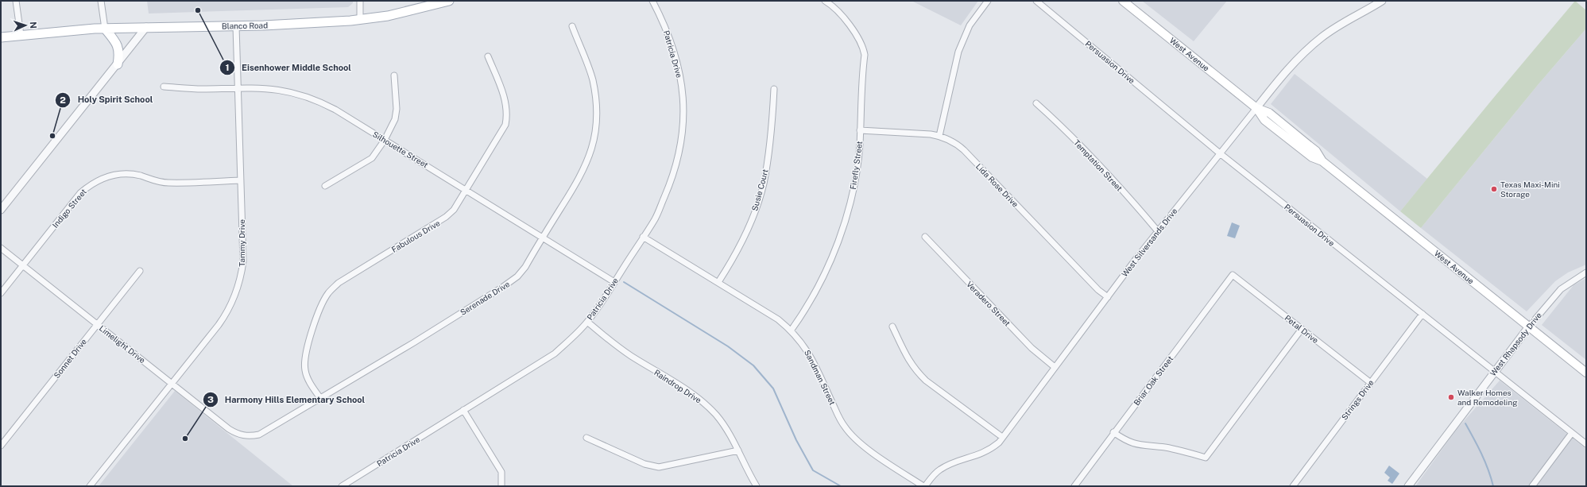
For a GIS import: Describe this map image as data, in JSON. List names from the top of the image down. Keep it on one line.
{"streets":{"main road":["Blanco Road","West Avenue"],"street":["Patricia Drive","Persuasion Drive","Silhouette Street","Firefly Street","Temptation Street","Lida Rose Drive","Susie Court","Indigo Street","Fabulous Drive","West Silversands Drive","Tammy Drive","Serenade Drive","Veradero Street","Petal Drive","Limelight Drive","West Rhapsody Drive","Sonnet Drive","Sandman Street","Briar Oak Street","Raindrop Drive","Strings Drive"]},"crossings":[["Blanco Road","Tammy Drive"],["Patricia Drive","Silhouette Street"],["Patricia Drive","Sandman Street"],["Patricia Drive","Raindrop Drive"],["West Avenue","West Silversands Drive"],["West Avenue","West Rhapsody Drive"],["Persuasion Drive","West Silversands Drive"],["Persuasion Drive","West Rhapsody Drive"],["Persuasion Drive","Strings Drive"],["Silhouette Street","Fabulous Drive"],["Silhouette Street","Tammy Drive"],["Silhouette Street","Serenade Drive"],["Firefly Street","Lida Rose Drive"],["Firefly Street","Sandman Street"],["Temptation Street","West Silversands Drive"],["Lida Rose Drive","West Silversands Drive"],["Susie Court","Sandman Street"],["Indigo Street","Tammy Drive"],["Indigo Street","Limelight Drive"],["Fabulous Drive","Serenade Drive"],["West Silversands Drive","Veradero Street"],["West Silversands Drive","Sandman Street"],["Tammy Drive","Limelight Drive"],["Serenade Drive","Limelight Drive"],["Petal Drive","Briar Oak Street"],["Petal Drive","Strings Drive"],["Limelight Drive","Sonnet Drive"]],"places":["Eisenhower Middle School","Holy Spirit School","Texas Maxi-Mini Storage","Walker Homes and Remodeling","Harmony Hills Elementary School"],"north":"right"}
